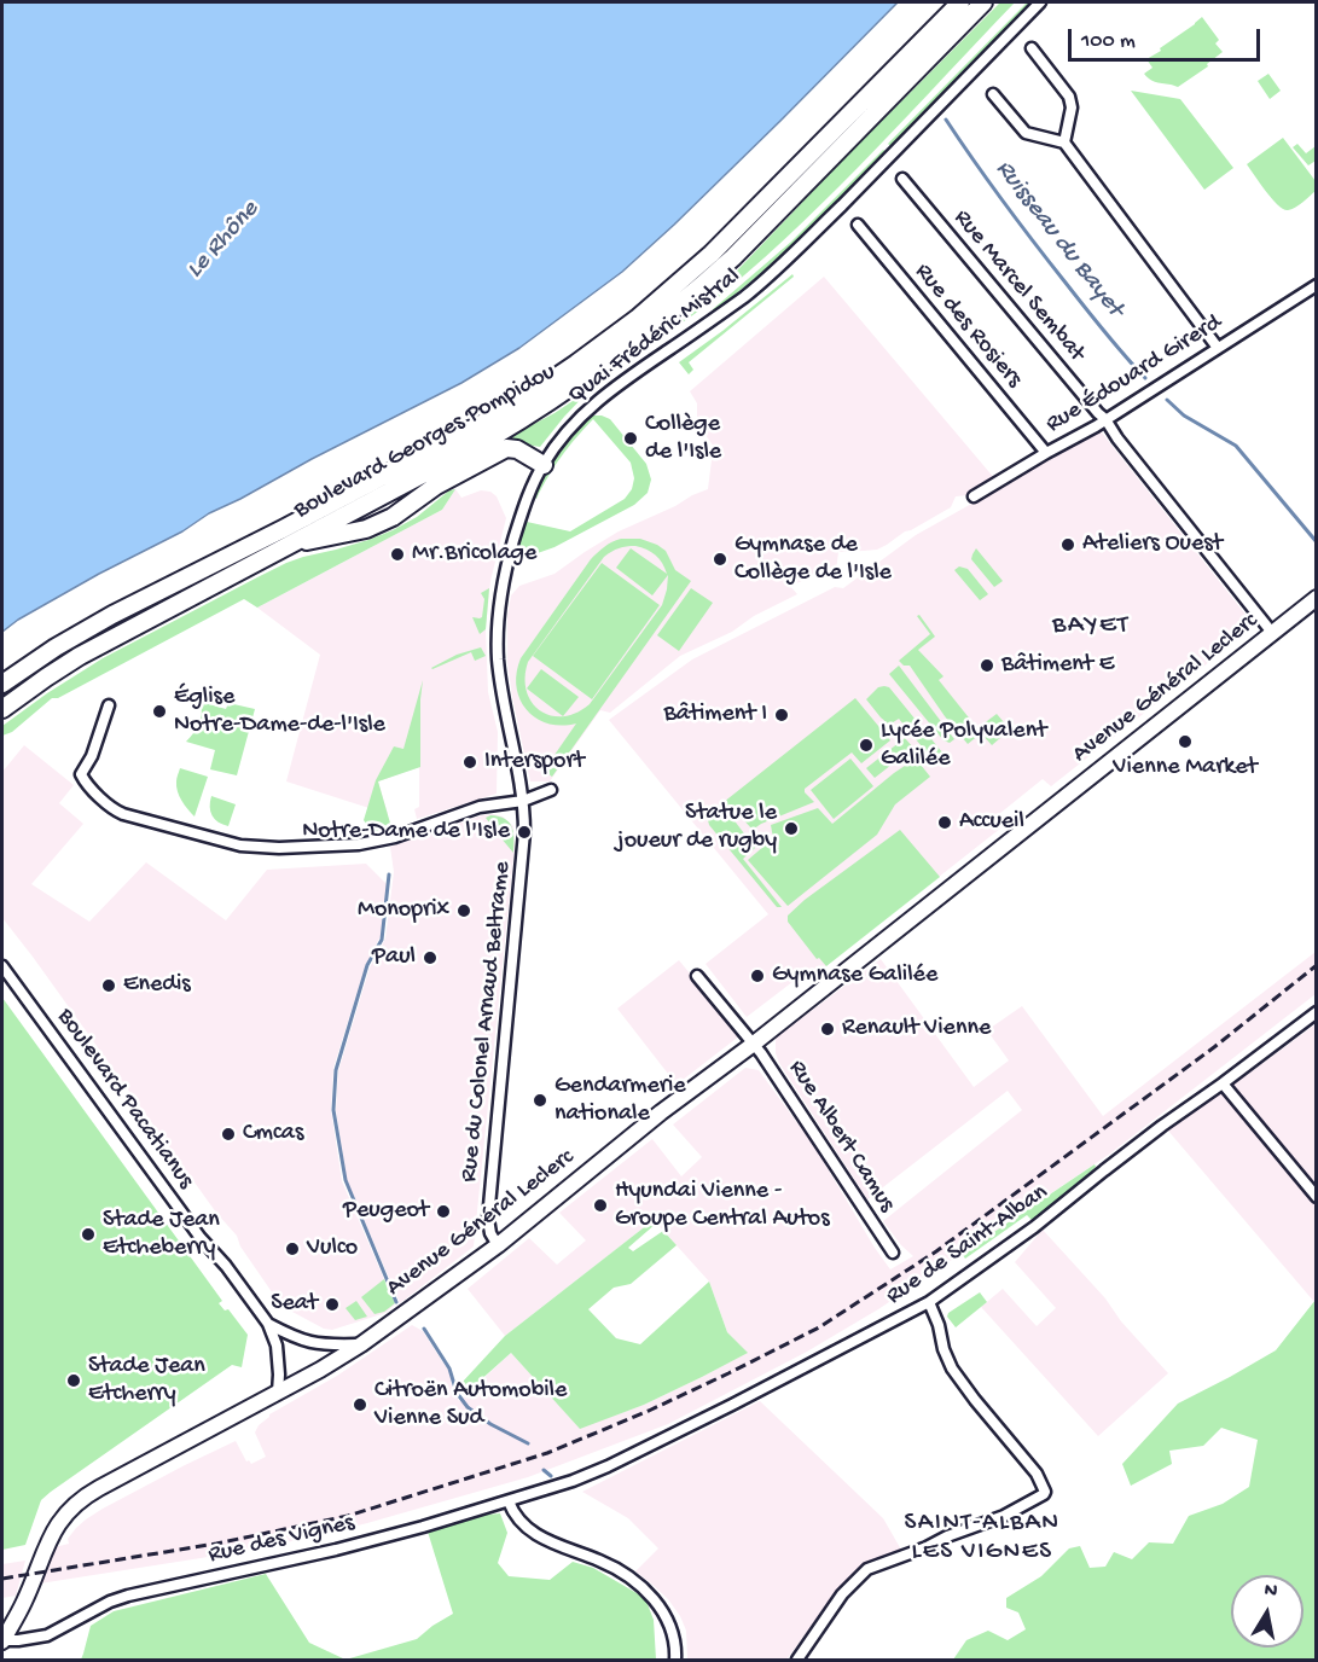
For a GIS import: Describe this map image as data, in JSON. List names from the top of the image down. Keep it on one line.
{"streets":{"main road":["Boulevard Georges Pompidou","Avenue Général Leclerc"],"street":["Rue Marcel Sembat","Rue des Rosiers","Quai Frédéric Mistral","Rue Édouard Girerd","Rue du Colonel Arnaud Beltrame","Boulevard Pacatianus","Rue Albert Camus","Rue de Saint-Alban","Rue des Vignes"]},"crossings":[["Rue Marcel Sembat","Rue Édouard Girerd"],["Rue Marcel Sembat","Avenue Général Leclerc"],["Rue des Rosiers","Rue Édouard Girerd"],["Quai Frédéric Mistral","Rue du Colonel Arnaud Beltrame"],["Avenue Général Leclerc","Rue du Colonel Arnaud Beltrame"],["Avenue Général Leclerc","Boulevard Pacatianus"],["Avenue Général Leclerc","Rue Albert Camus"],["Avenue Général Leclerc","Rue des Vignes"],["Rue de Saint-Alban","Rue des Vignes"]],"districts":["BAYET","SAINT-ALBAN LES VIGNES"],"water":["Ruisseau du Bayet","Le Rhône"],"places":["Collège de l'Isle","Ateliers Ouest","Mr.Bricolage","Gymnase de Collège de l'Isle","Bâtiment E","Église Notre-Dame-de-l'Isle","Bâtiment I","Vienne Market","Lycée Polyvalent Galilée","Intersport","Accueil","Statue le joueur de rugby","Notre-Dame de l'Isle","Monoprix","Paul","Gymnase Galilée","Enedis","Renault Vienne","Gendarmerie nationale","Cmcas","Hyundai Vienne - Groupe Central Autos","Peugeot","Stade Jean Etcheberry","Vulco","Seat","Stade Jean Etcherry","Citroën Automobile Vienne Sud"],"scale_bar":"100 m","north":"top"}
